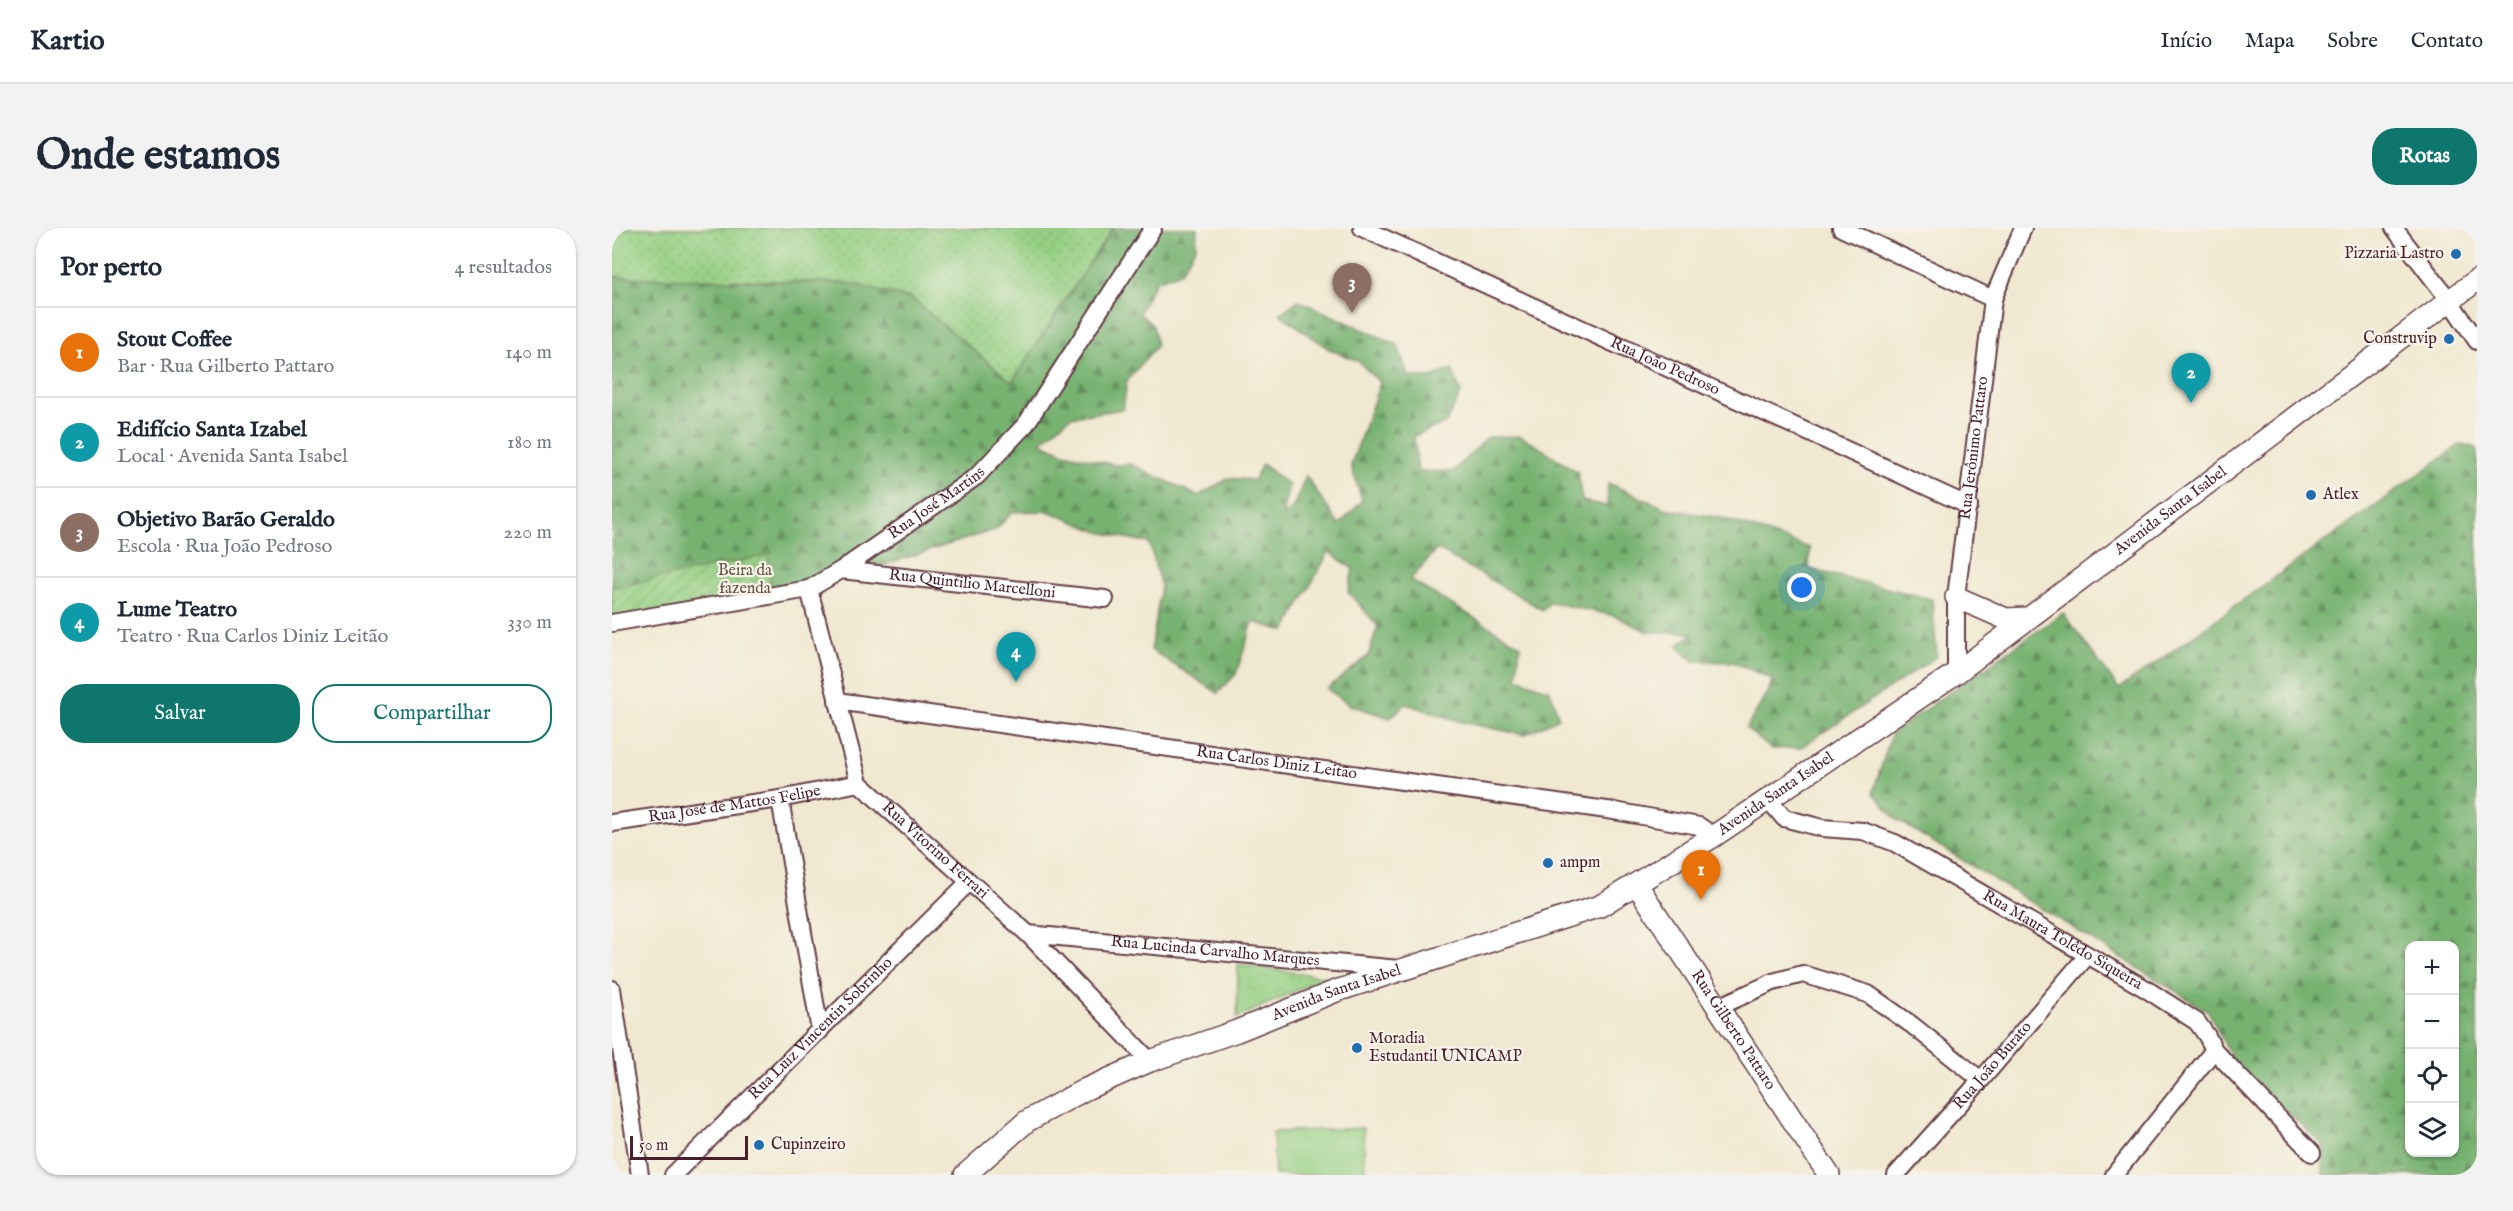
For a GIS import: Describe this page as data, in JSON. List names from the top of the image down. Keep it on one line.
{"streets":{"main road":["Avenida Santa Isabel","Rua Gilberto Pattaro"],"street":["Rua João Pedroso","Rua Jerônimo Pattaro","Rua José Martins","Rua Quintilio Marcelloni","Rua Carlos Diniz Leitão","Rua José de Mattos Felipe","Rua Vitorino Ferrari","Rua Maura Tolêdo Siqueira","Rua Lucinda Carvalho Marques","Rua Luiz Vincentin Sobrinho","Rua João Burato"]},"crossings":[["Rua João Pedroso","Rua Jerônimo Pattaro"],["Rua Jerônimo Pattaro","Avenida Santa Isabel"],["Rua José Martins","Rua Quintilio Marcelloni"],["Avenida Santa Isabel","Rua Carlos Diniz Leitão"],["Avenida Santa Isabel","Rua Vitorino Ferrari"],["Avenida Santa Isabel","Rua Maura Tolêdo Siqueira"],["Avenida Santa Isabel","Rua Lucinda Carvalho Marques"],["Avenida Santa Isabel","Rua Gilberto Pattaro"],["Rua José de Mattos Felipe","Rua Vitorino Ferrari"],["Rua Vitorino Ferrari","Rua Lucinda Carvalho Marques"],["Rua Vitorino Ferrari","Rua Luiz Vincentin Sobrinho"],["Rua Maura Tolêdo Siqueira","Rua João Burato"]],"parks":["Beira da fazenda"],"places":["Pizzaria Lastro","Construvip","Atlex","ampm","Moradia Estudantil UNICAMP","Cupinzeiro"],"scale_bar":"50 m","page":{"header":"Kartio","nav":["Início","Mapa","Sobre","Contato"],"buttons":["Rotas",["Salvar","Compartilhar"]],"title":"Onde estamos","heading":["Por perto","4 resultados"],"pins":["3","2","4","1"],"list":[{"mark":"1","name":"Stout Coffee","note":"Bar · Rua Gilberto Pattaro","value":"140 m"},{"mark":"2","name":"Edifício Santa Izabel","note":"Local · Avenida Santa Isabel","value":"180 m"},{"mark":"3","name":"Objetivo Barão Geraldo","note":"Escola · Rua João Pedroso","value":"220 m"},{"mark":"4","name":"Lume Teatro","note":"Teatro · Rua Carlos Diniz Leitão","value":"330 m"}],"map_buttons":["+","−"],"scale":"50 m"}}
